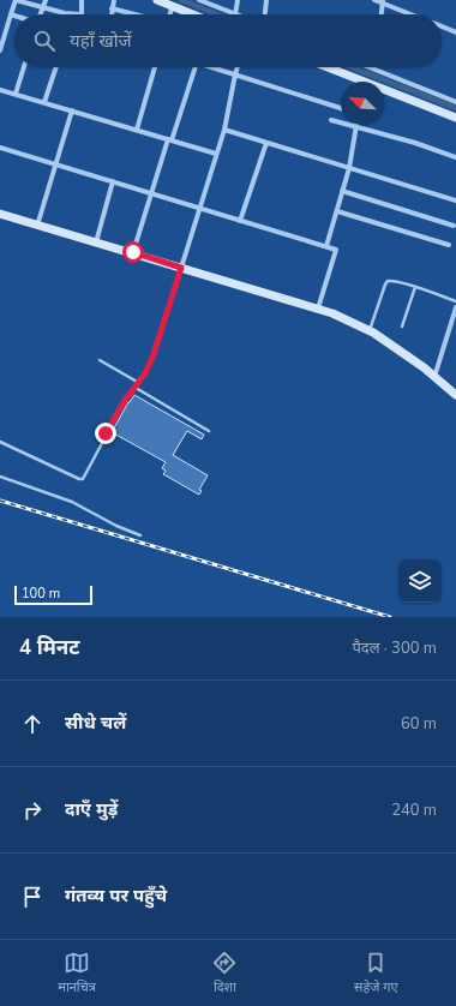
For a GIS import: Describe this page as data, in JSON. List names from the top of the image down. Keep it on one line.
{"scale_bar":"100 m","north":"top left","page":{"search":"यहाँ खोजें","scale":"100 m","heading":["4 मिनट","पैदल · 300 m"],"list":[["सीधे चलें","60 m"],["दाएँ मुड़ें","240 m"],"गंतव्य पर पहुँचे"],"nav":["मानचित्र","दिशा","सहेजे गए"]}}
